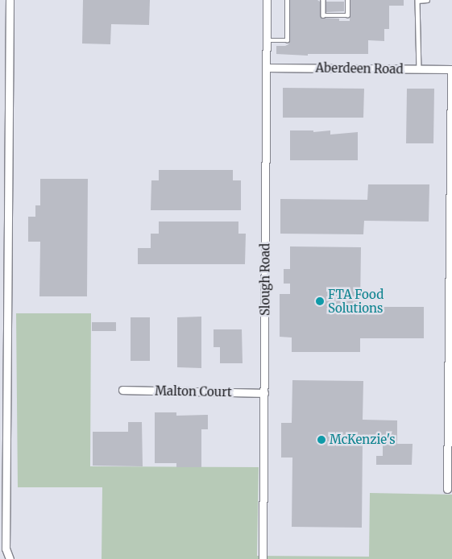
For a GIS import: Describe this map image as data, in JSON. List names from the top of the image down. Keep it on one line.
{"streets":{"street":["Aberdeen Road","Slough Road","Malton Court"]},"crossings":[["Aberdeen Road","Slough Road"],["Slough Road","Malton Court"]],"places":["FTA Food Solutions","McKenzie's"]}
